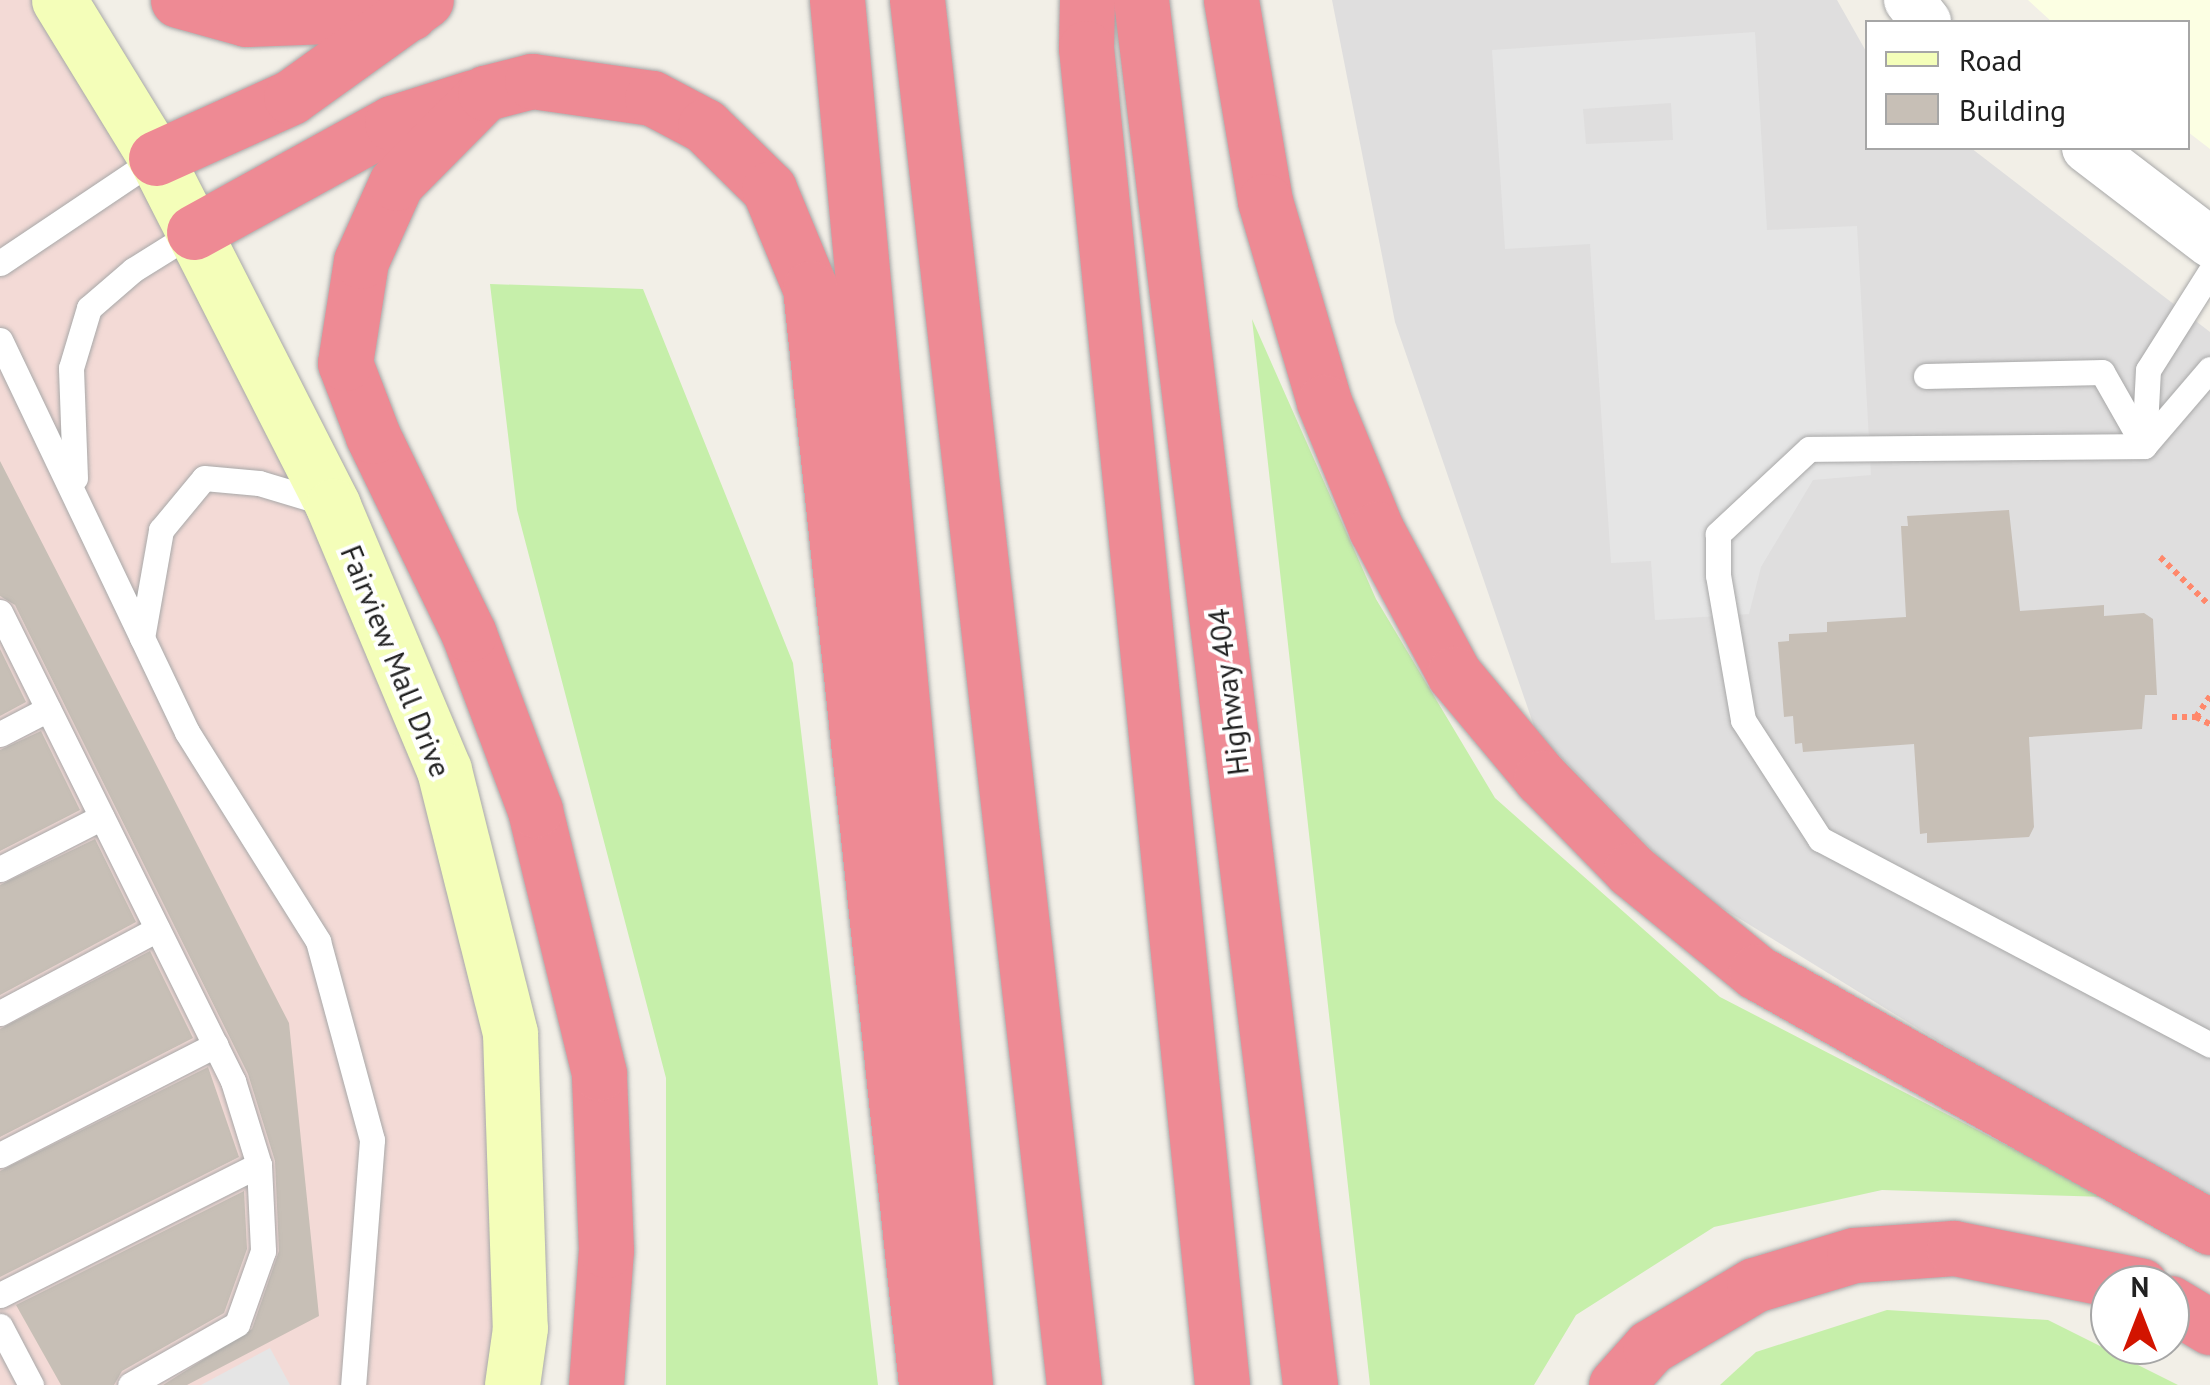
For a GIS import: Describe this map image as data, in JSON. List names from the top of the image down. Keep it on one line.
{"streets":{"highway":["Highway 404"],"street":["Fairview Mall Drive"]},"legend":["Road","Building"],"north":"top"}
